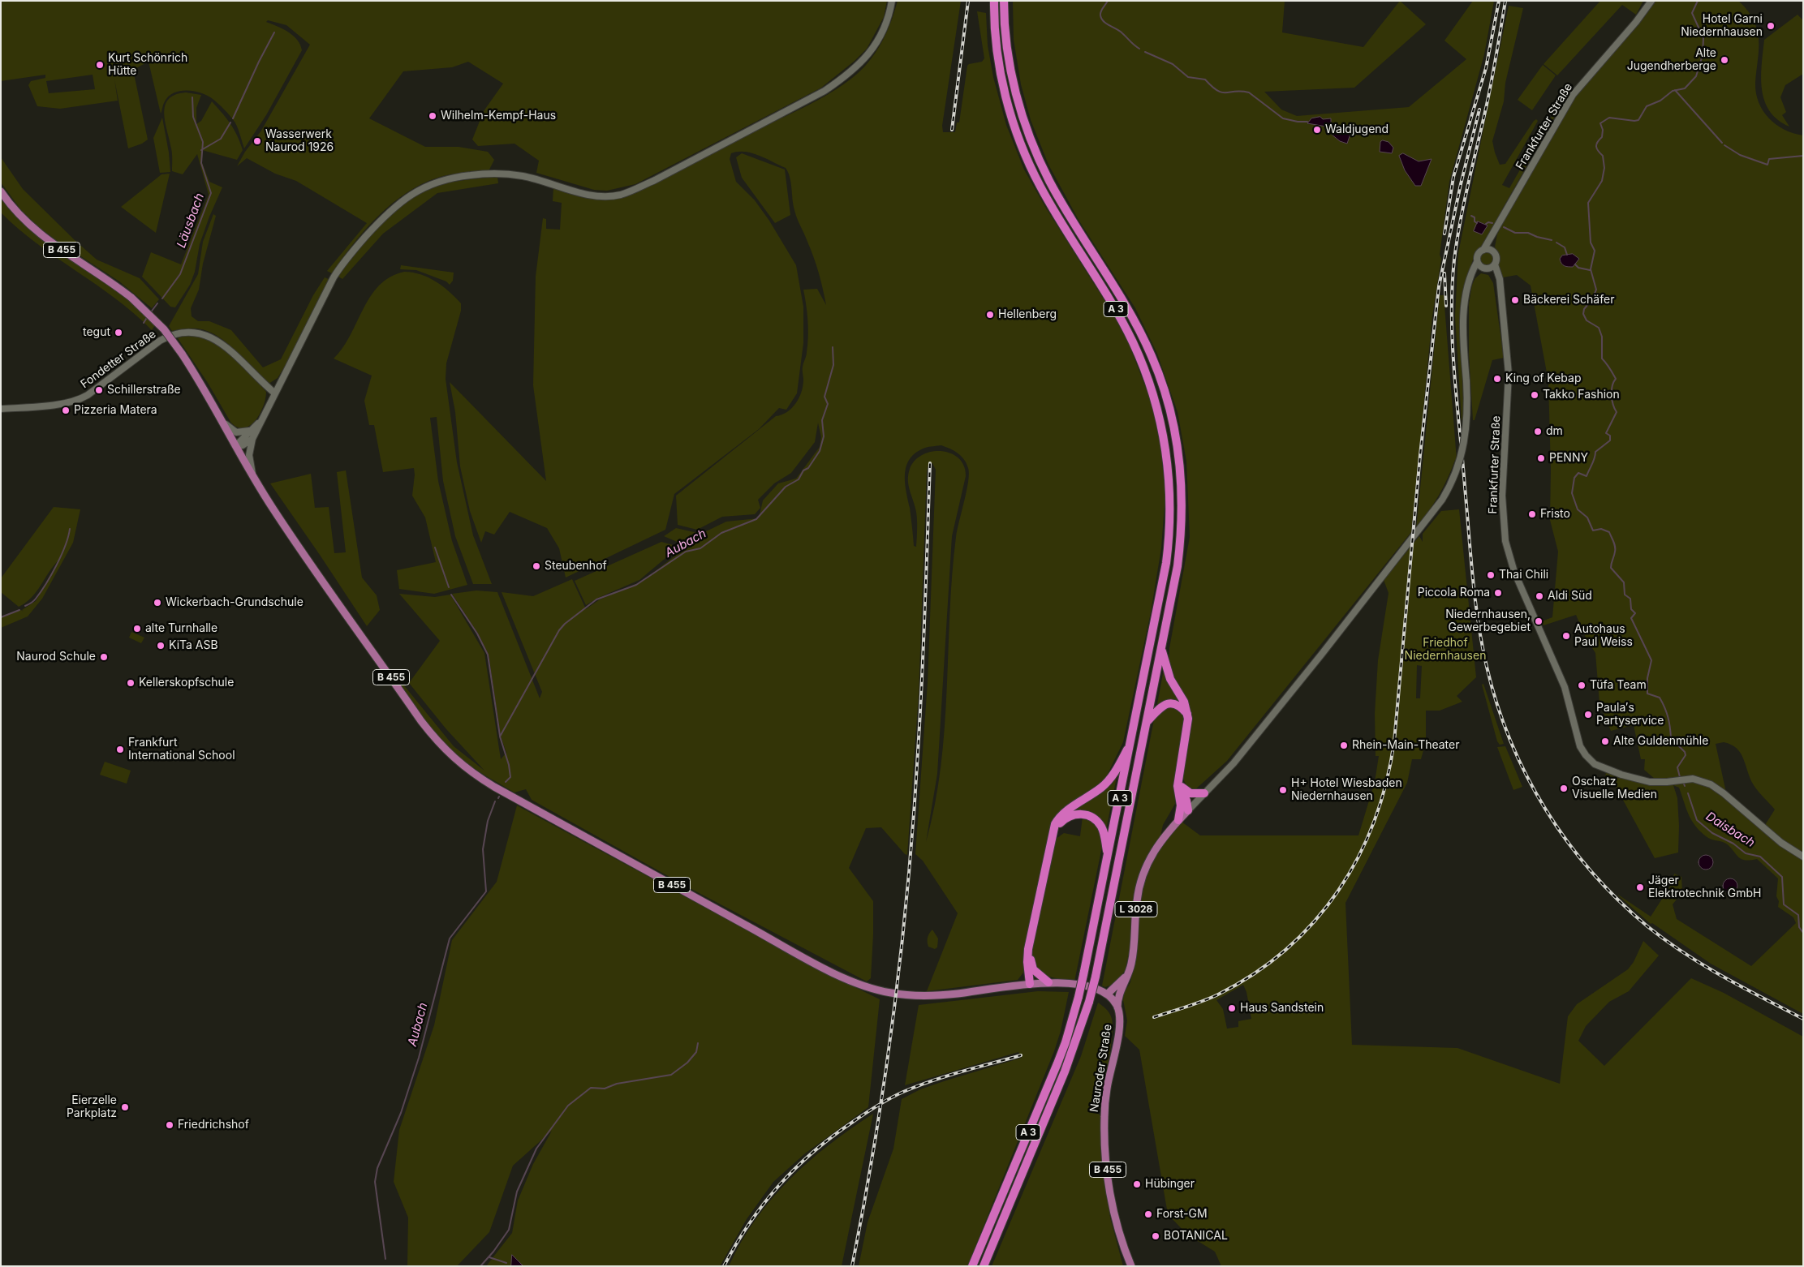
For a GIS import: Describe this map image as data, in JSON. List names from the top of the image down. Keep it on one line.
{"streets":{"highway":["A 3"],"main road":["Frankfurter Straße","B 455","Fondetter Straße","L 3028","Nauroder Straße"]},"crossings":[["Frankfurter Straße","L 3028"],["B 455","L 3028"],["B 455","Nauroder Straße"],["L 3028","Nauroder Straße"]],"water":["Läusbach","Aubach","Daisbach"],"parks":["Friedhof Niedernhausen"],"places":["Hotel Garni Niedernhausen","Alte Jugendherberge","Kurt Schönrich Hütte","Wilhelm-Kempf-Haus","Waldjugend","Wasserwerk Naurod 1926","Bäckerei Schäfer","Hellenberg","tegut","King of Kebap","Schillerstraße","Takko Fashion","Pizzeria Matera","dm","PENNY","Fristo","Steubenhof","Thai Chili","Piccola Roma","Aldi Süd","Wickerbach-Grundschule","Niedernhausen, Gewerbegebiet","alte Turnhalle","Autohaus Paul Weiss","KiTa ASB","Naurod Schule","Kellerskopfschule","Tüfa Team","Paula′s Partyservice","Alte Guldenmühle","Rhein-Main-Theater","Frankfurt International School","Oschatz Visuelle Medien","H+ Hotel Wiesbaden Niedernhausen","Jäger Elektrotechnik GmbH","Haus Sandstein","Eierzelle Parkplatz","Friedrichshof","Hübinger","Forst-GM","BOTANICAL"]}
